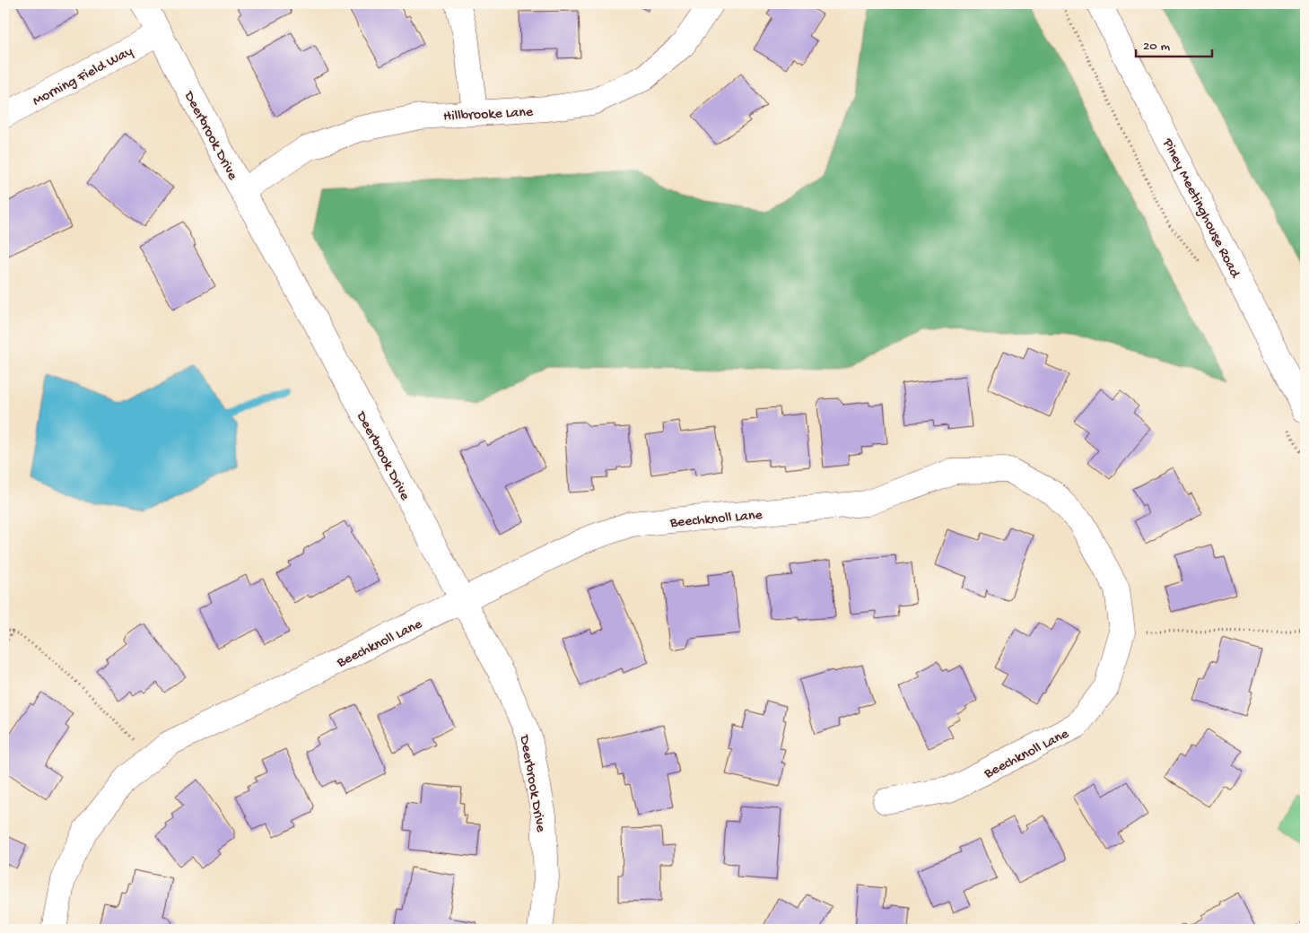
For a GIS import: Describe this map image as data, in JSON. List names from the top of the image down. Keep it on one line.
{"streets":{"street":["Morning Field Way","Hillbrooke Lane","Deerbrook Drive","Piney Meetinghouse Road","Beechknoll Lane"]},"crossings":[["Morning Field Way","Deerbrook Drive"],["Hillbrooke Lane","Deerbrook Drive"],["Deerbrook Drive","Beechknoll Lane"]],"scale_bar":"20 m"}
